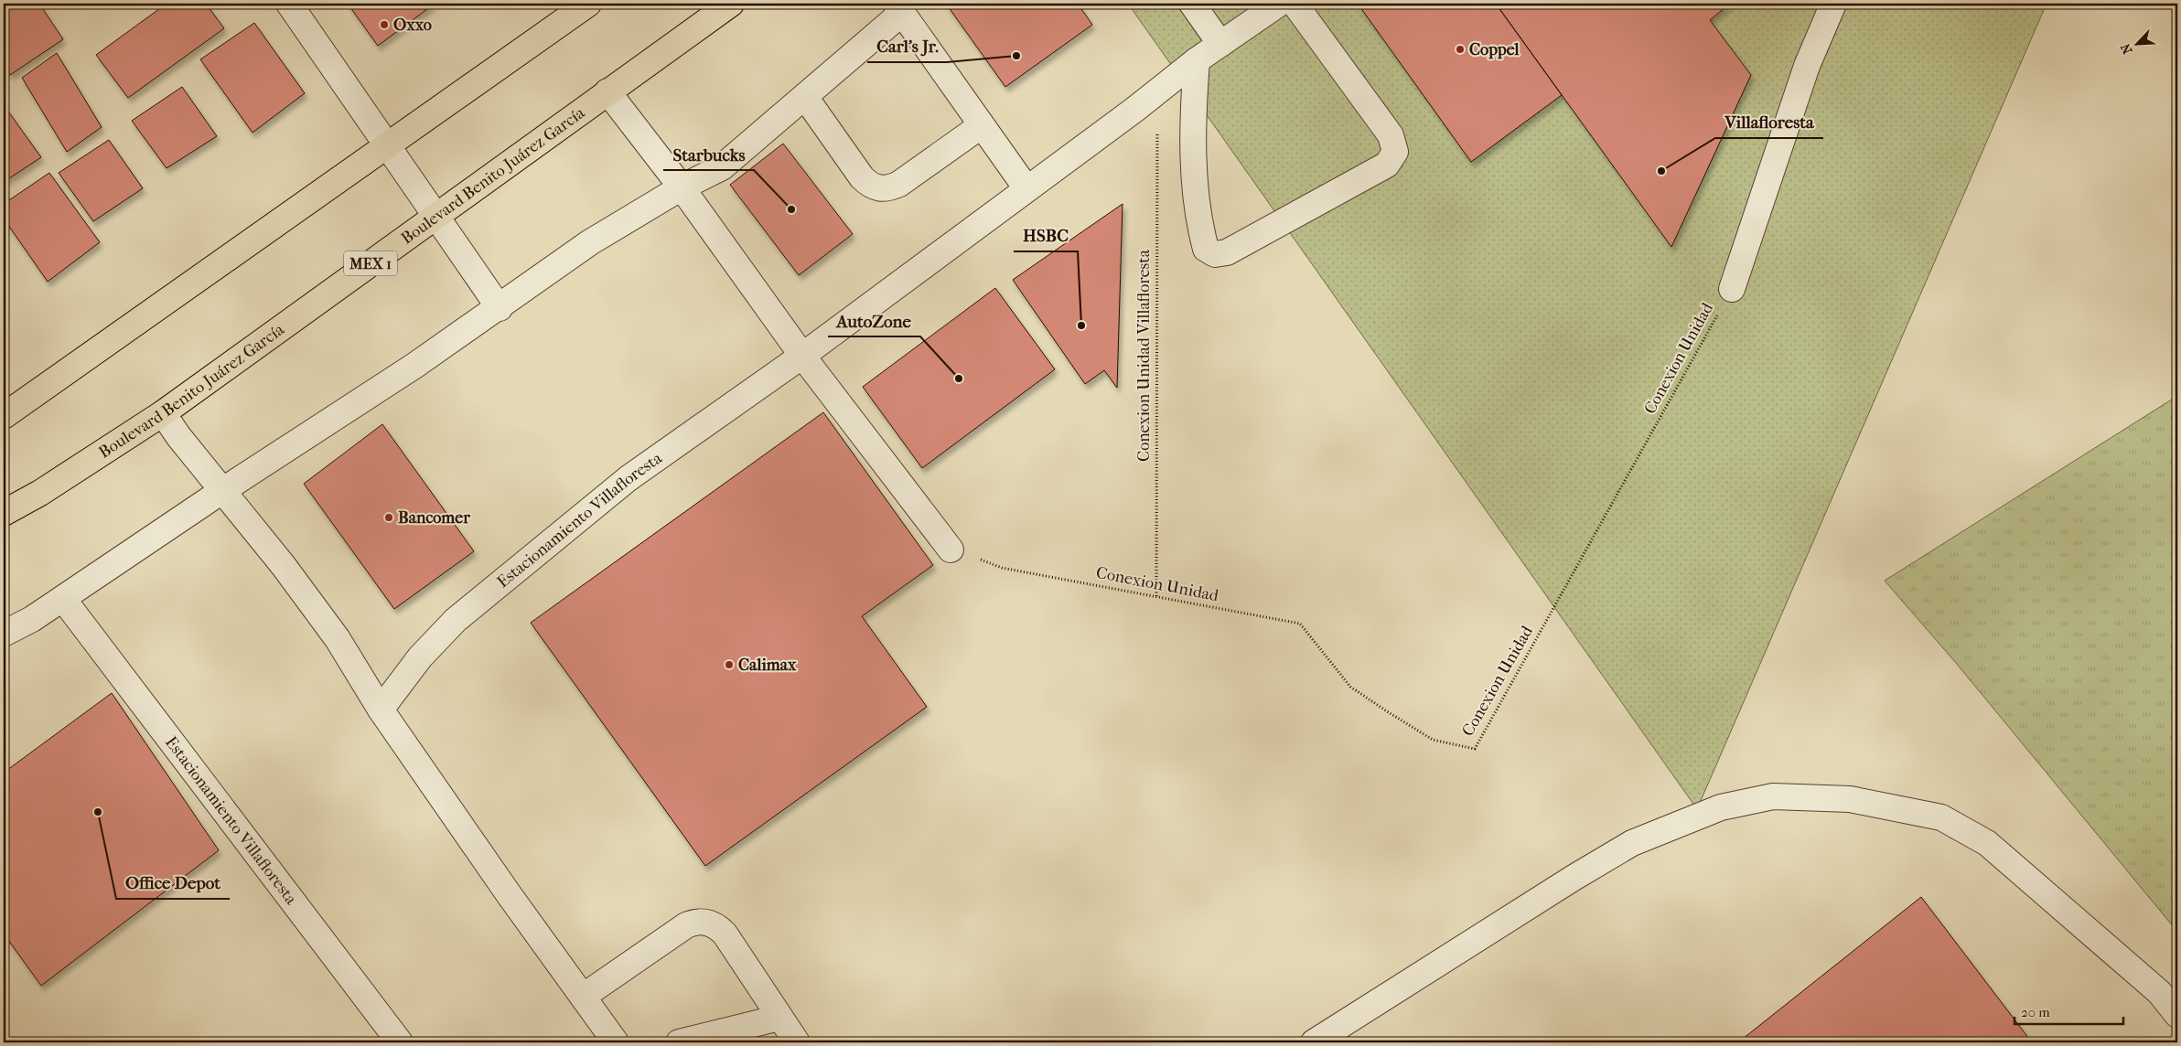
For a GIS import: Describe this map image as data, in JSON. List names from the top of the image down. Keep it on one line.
{"streets":{"main road":["Boulevard Benito Juárez García","MEX 1"],"street":["Estacionamiento Villafloresta"],"path":["Conexion Unidad Villafloresta","Conexion Unidad"]},"crossings":[["Conexion Unidad Villafloresta","Conexion Unidad"]],"places":["Oxxo","Coppel","Carl's Jr.","Villafloresta","Starbucks","HSBC","AutoZone","Bancomer","Calimax","Office Depot"],"scale_bar":"20 m","north":"bottom left"}
